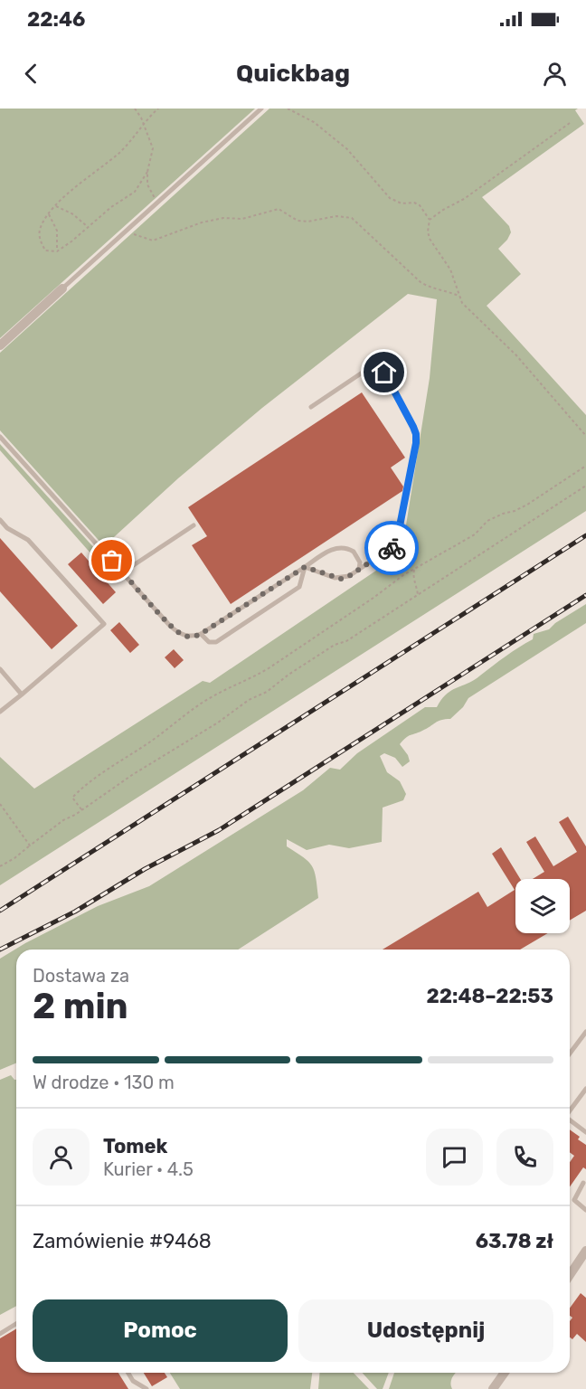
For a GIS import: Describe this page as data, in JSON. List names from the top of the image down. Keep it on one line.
{"page":{"status":"22:46","header":"Quickbag","heading":["2 min","Dostawa za","22:48–22:53"],"panel":["Tomek","Kurier · 4.5","Zamówienie #9468","63.78 zł"],"bar":"W drodze · 130 m","buttons":["Pomoc","Udostępnij"]}}
